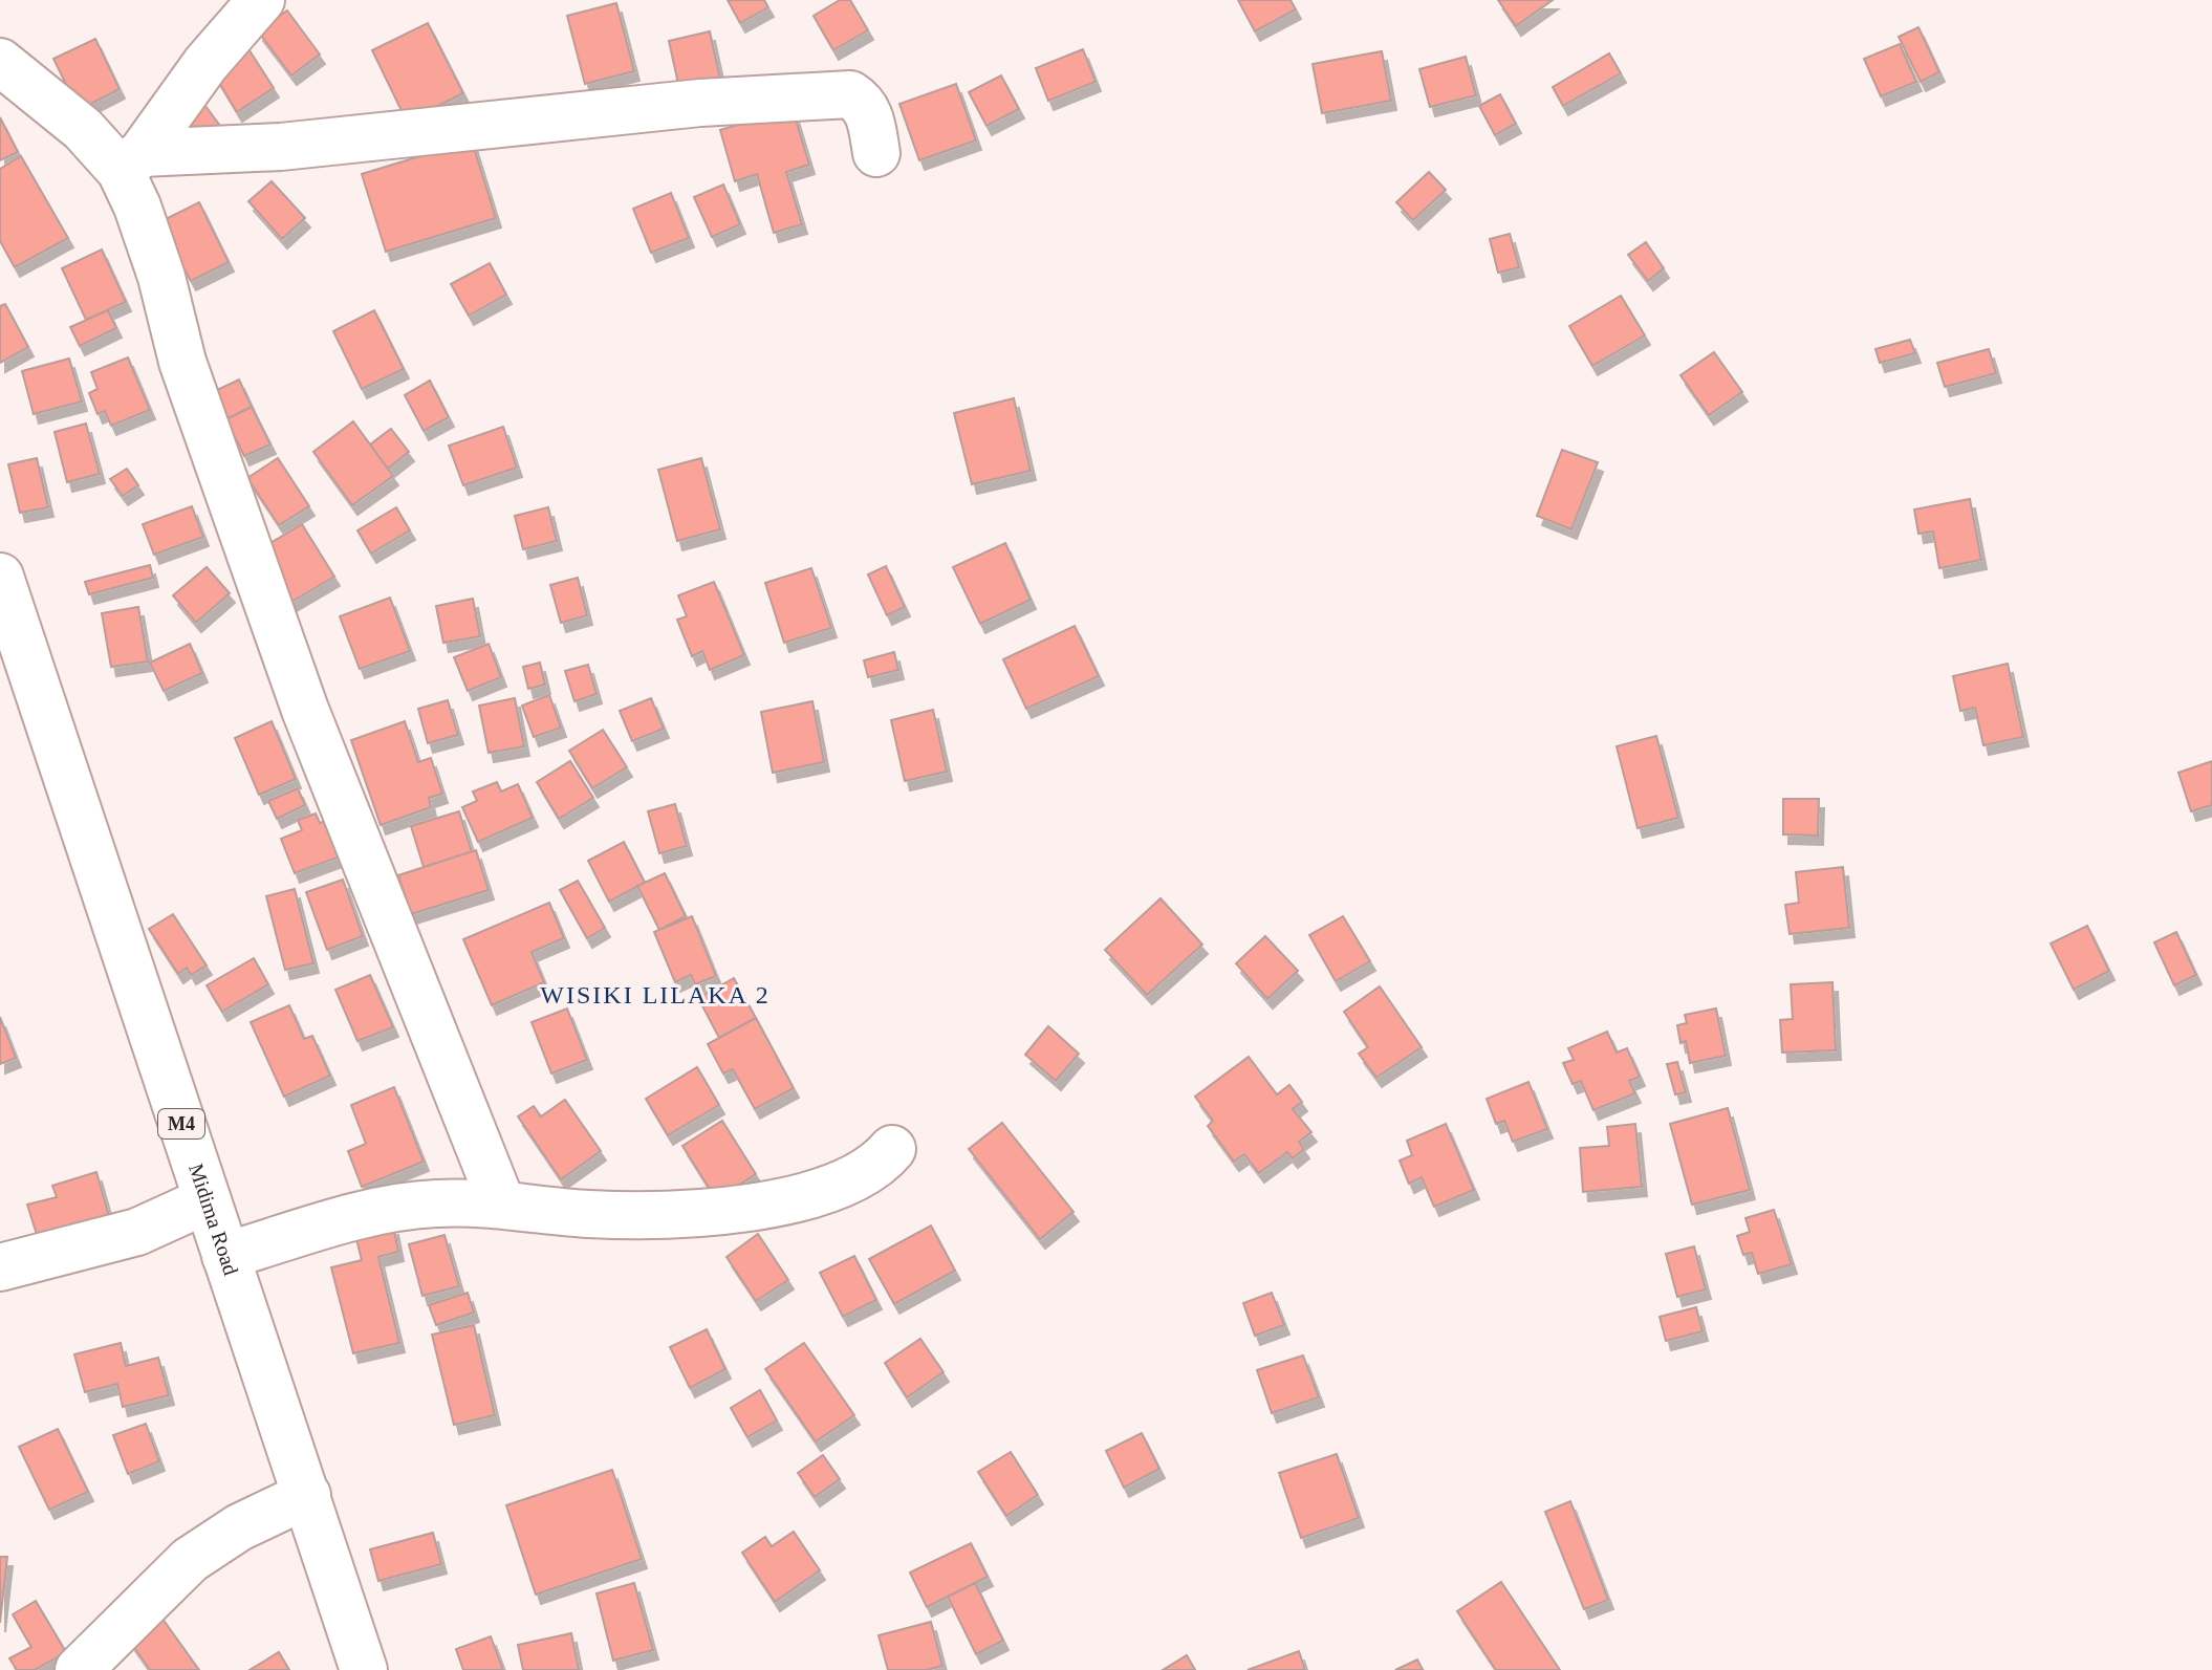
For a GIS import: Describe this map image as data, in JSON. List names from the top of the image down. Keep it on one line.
{"streets":{"street":["M4","Midima Road"]},"districts":["WISIKI LILAKA 2"]}
